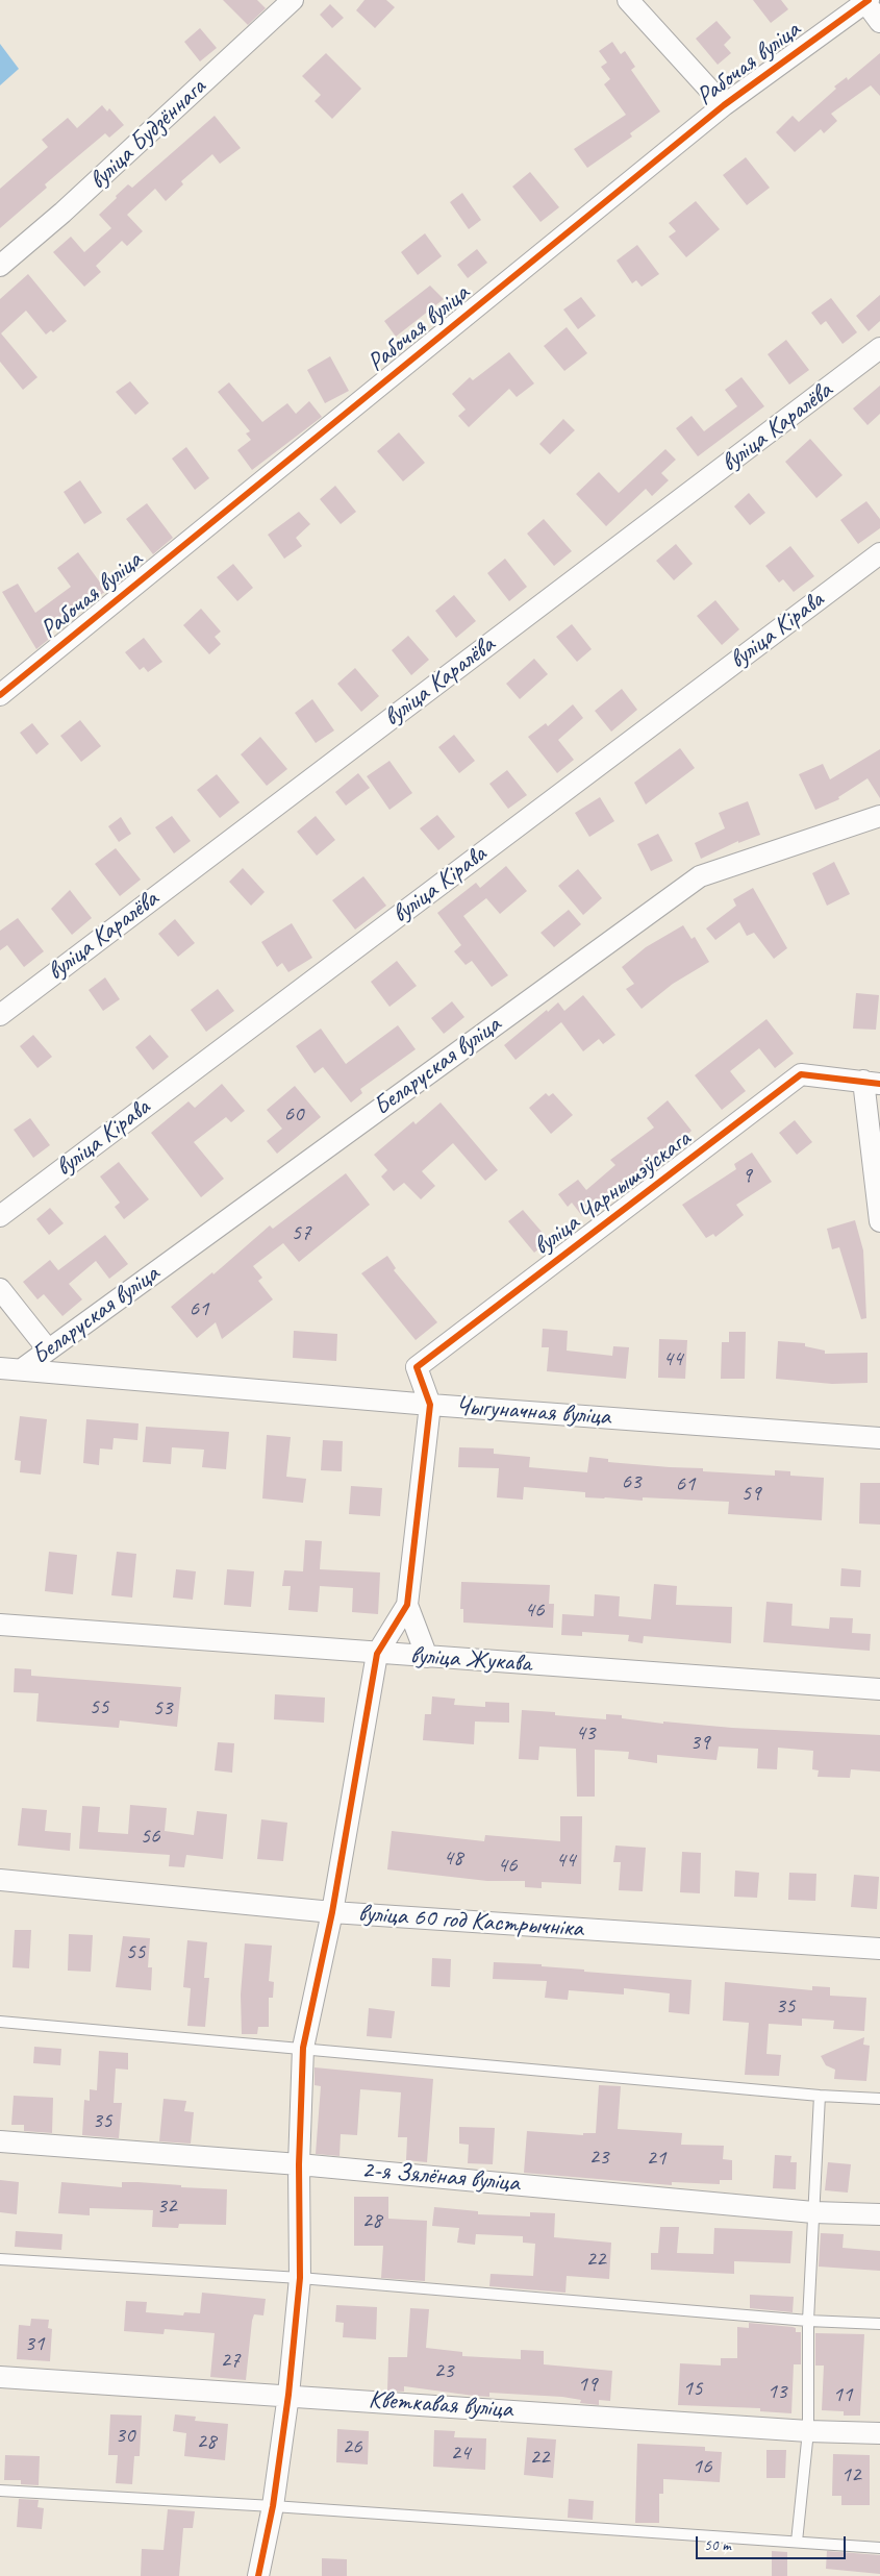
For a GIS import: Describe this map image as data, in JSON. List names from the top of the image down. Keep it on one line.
{"streets":{"street":["Рабочая вуліца","вуліца Будзённага","вуліца Каралёва","вуліца Кірава","Беларуская вуліца","вуліца Чарнышэўскага","Чыгуначная вуліца","вуліца Жукава","вуліца 60 год Кастрычніка","2-я Зялёная вуліца","Кветкавая вуліца"]},"crossings":[["Беларуская вуліца","Чыгуначная вуліца"],["вуліца Чарнышэўскага","Чыгуначная вуліца"]],"house_numbers":["60","9","57","61","44","63","61","59","46","55","53","43","39","56","48","44","46","55","35","35","23","21","32","28","22","31","27","23","19","15","13","11","30","28","26","24","22","16","12"],"scale_bar":"50 m"}
